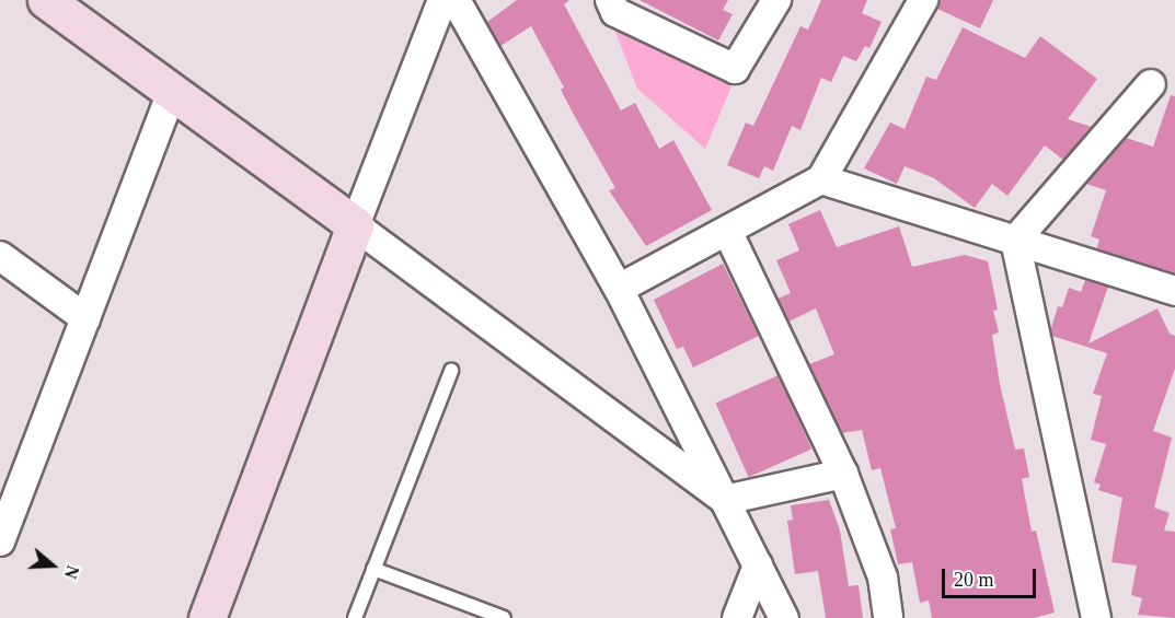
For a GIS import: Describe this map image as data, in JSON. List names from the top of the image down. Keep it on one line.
{"scale_bar":"20 m","north":"right"}
